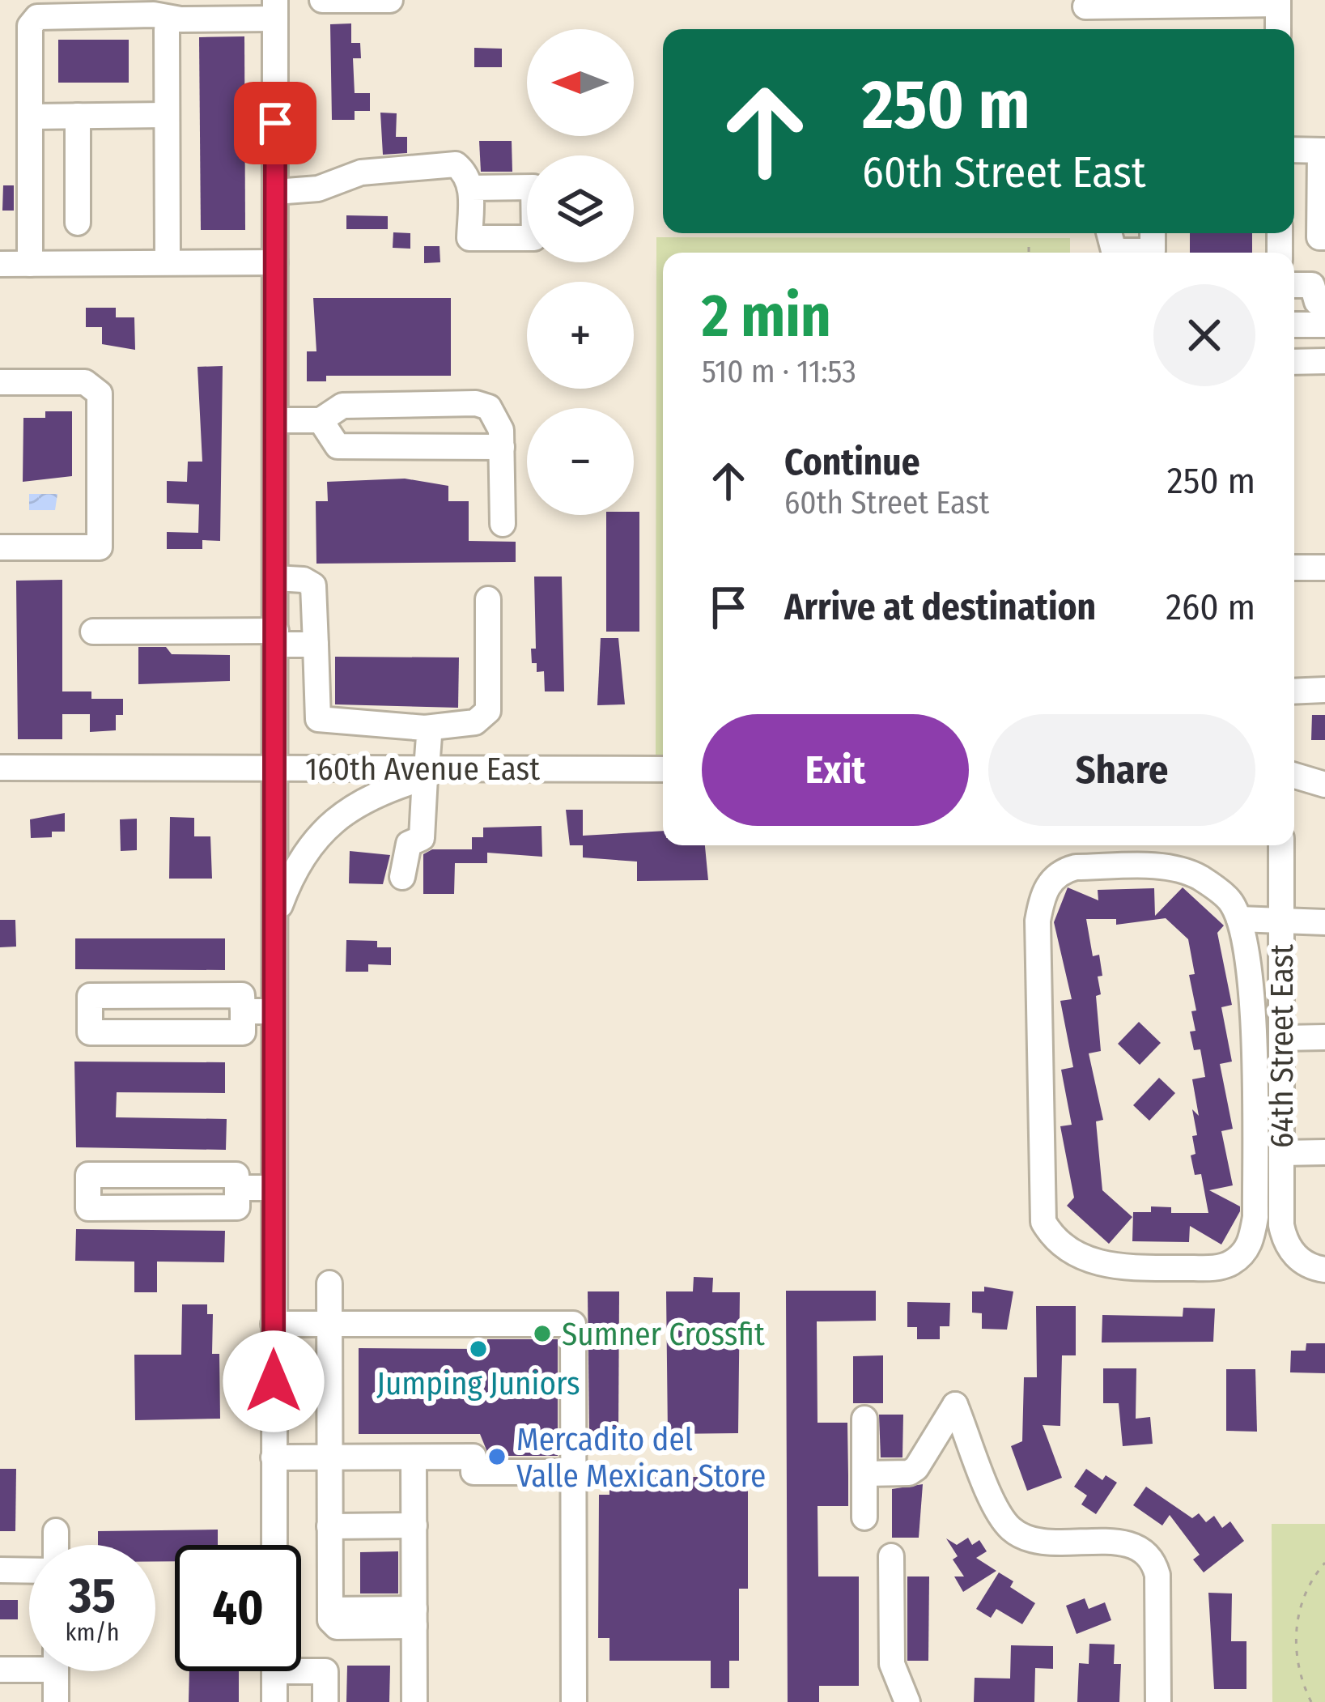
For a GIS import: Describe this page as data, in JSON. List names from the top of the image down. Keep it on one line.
{"streets":{"street":["160th Avenue East","64th Street East"]},"places":["Sumner Crossfit","Jumping Juniors","Mercadito del Valle Mexican Store"],"north":"left","page":{"map_buttons":["+","−"],"turn":["250 m","60th Street East"],"heading":["2 min","510 m · 11:53"],"list":[{"name":"Continue","note":"60th Street East","value":"250 m"},{"name":"Arrive at destination","value":"260 m"}],"buttons":["Exit","Share"],"speed":"35 km/h","limit":"40"}}
